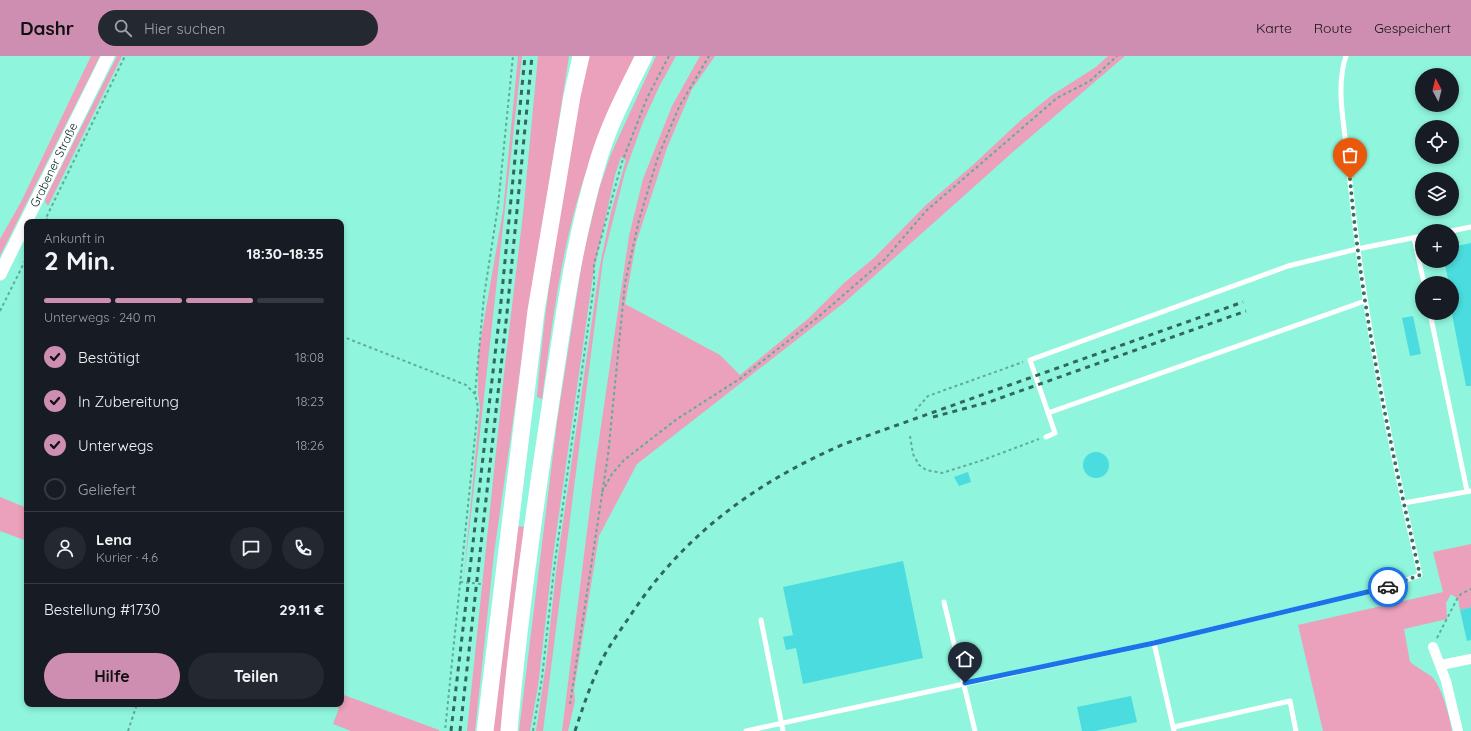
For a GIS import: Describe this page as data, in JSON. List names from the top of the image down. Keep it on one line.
{"streets":{"street":["Grabener Straße"]},"north":"top","page":{"header":"Dashr","search":"Hier suchen","nav":["Karte","Route","Gespeichert"],"map_buttons":["+","−"],"heading":["2 Min.","Ankunft in","18:30–18:35"],"panel":["Lena","Kurier · 4.6","Bestellung #1730","29.11 €"],"bar":"Unterwegs · 240 m","list":[["Bestätigt","18:08"],["In Zubereitung","18:23"],["Unterwegs","18:26"],"Geliefert"],"buttons":["Hilfe","Teilen"]}}
